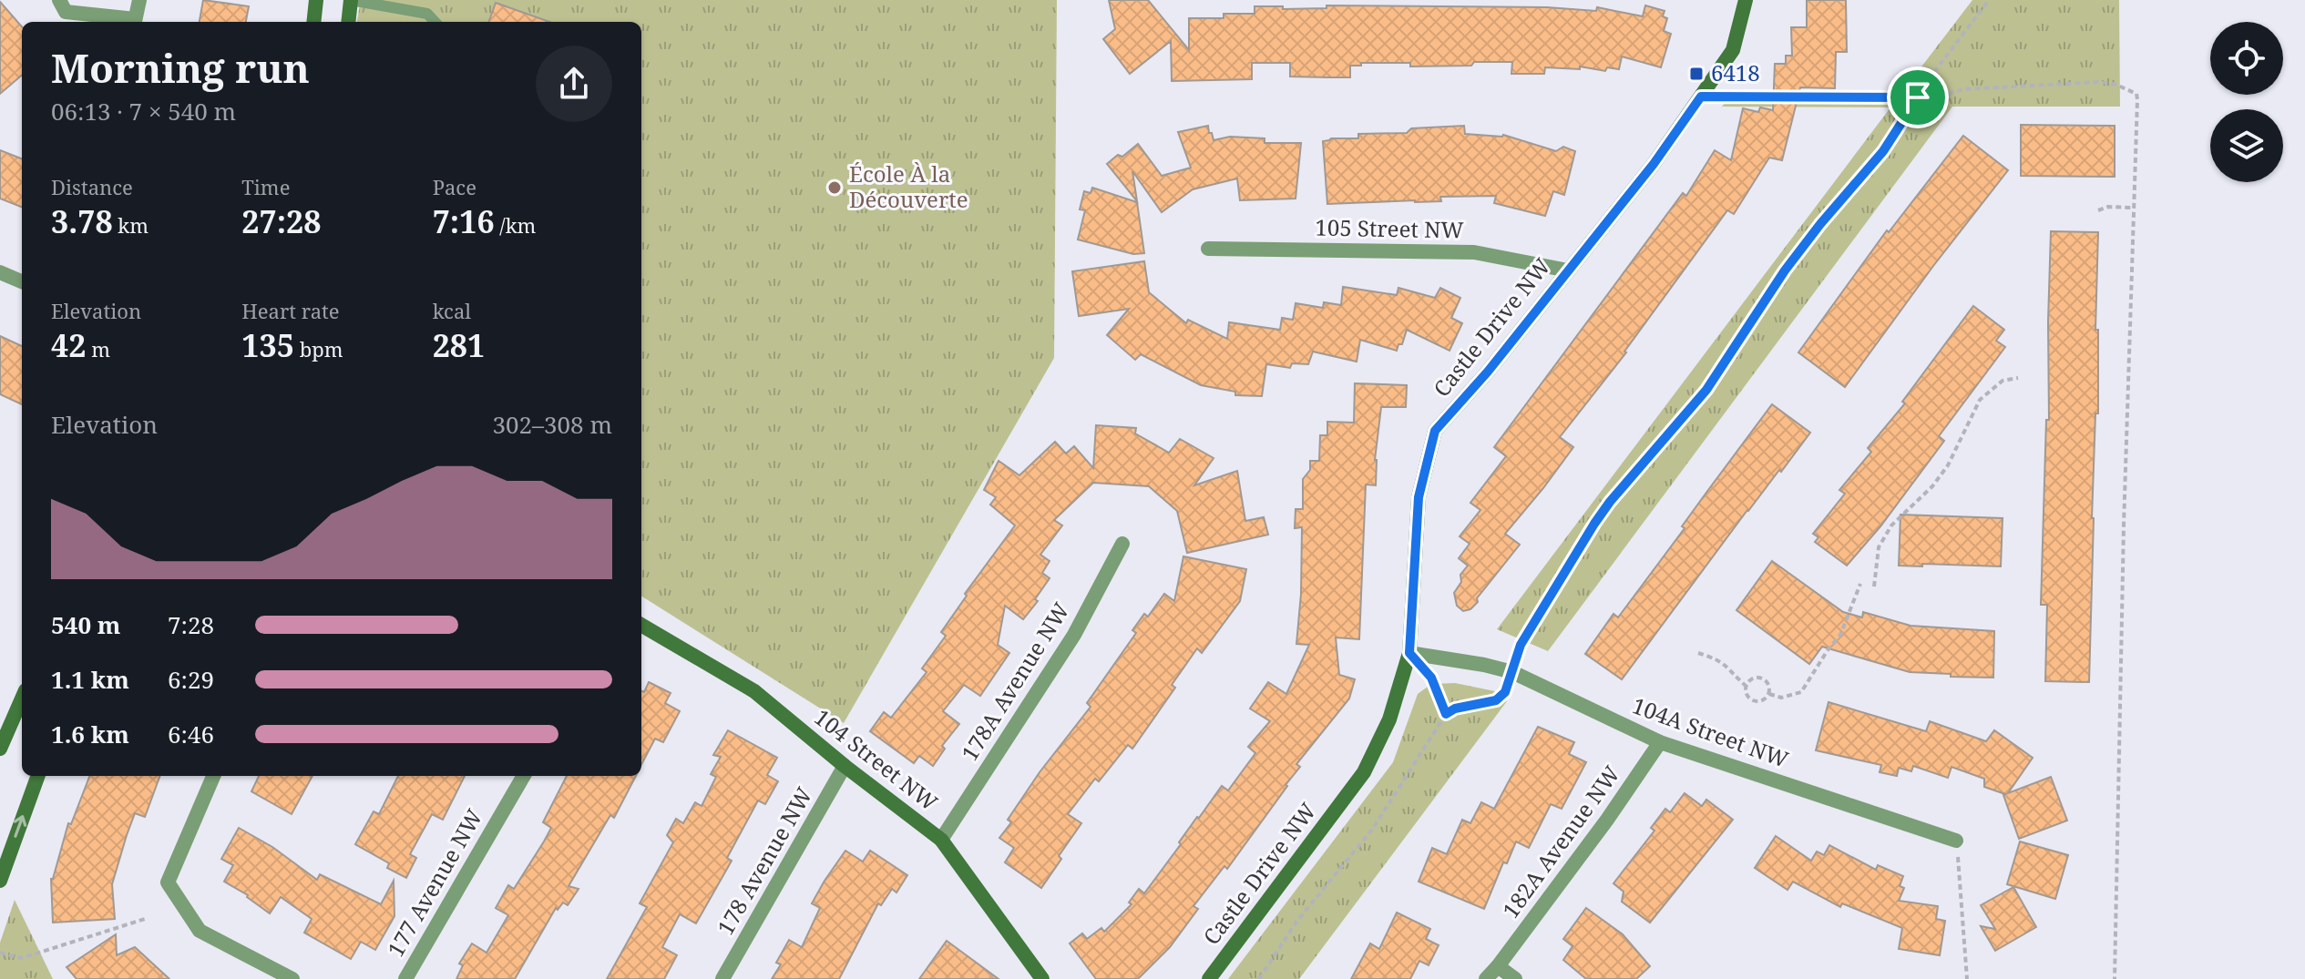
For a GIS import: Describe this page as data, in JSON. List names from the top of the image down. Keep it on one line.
{"streets":{"street":["105 Street NW","Castle Drive NW","178A Avenue NW","104A Street NW","104 Street NW","182A Avenue NW","178 Avenue NW","177 Avenue NW"]},"crossings":[["105 Street NW","Castle Drive NW"],["Castle Drive NW","104A Street NW"],["178A Avenue NW","104 Street NW"],["104A Street NW","182A Avenue NW"],["104 Street NW","178 Avenue NW"]],"places":{"transit":["6418"],"other":["École À la Découverte"]},"page":{"heading":["Morning run","06:13 · 7 × 540 m"],"stats":[["Distance","3.78 km"],["Time","27:28"],["Pace","7:16 /km"],["Elevation","42 m"],["Heart rate","135 bpm"],["kcal","281"]],"chart":["Elevation","302–308 m"],"list":[{"name":"540 m","note":"7:28"},{"name":"1.1 km","note":"6:29"},{"name":"1.6 km","note":"6:46"}]}}
